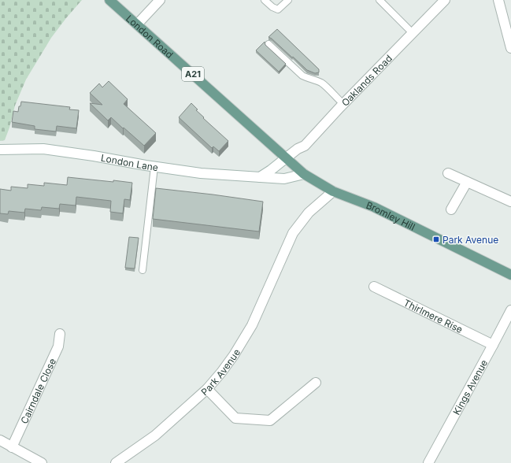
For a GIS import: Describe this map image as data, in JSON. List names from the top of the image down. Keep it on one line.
{"streets":{"main road":["London Road","A21","Bromley Hill"],"street":["Oaklands Road","London Lane","Thirlmere Rise","Park Avenue","Kings Avenue","Cairndale Close"]},"crossings":[["London Road","Bromley Hill"],["Oaklands Road","Bromley Hill"],["London Lane","Bromley Hill"],["Bromley Hill","Park Avenue"],["Thirlmere Rise","Kings Avenue"]],"places":{"transit":["Park Avenue"]}}
